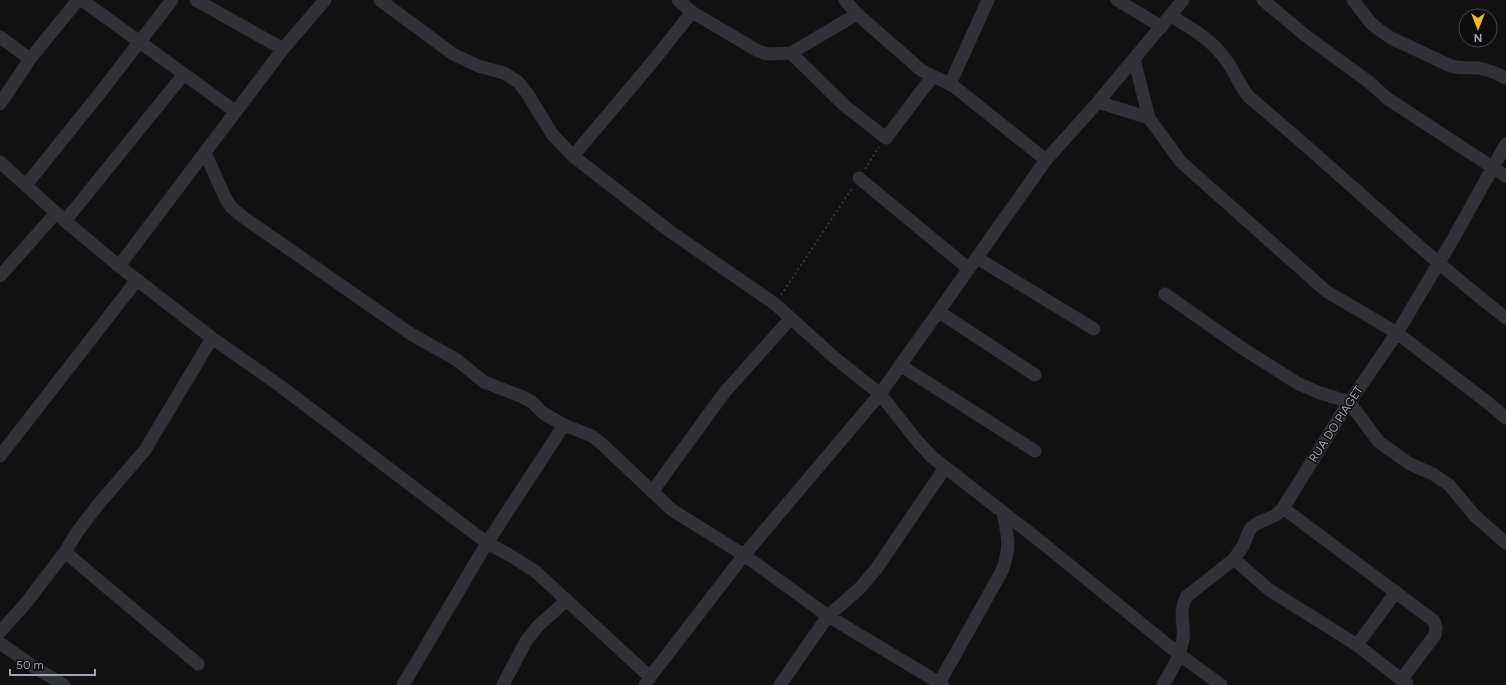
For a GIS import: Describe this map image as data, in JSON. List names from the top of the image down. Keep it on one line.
{"streets":{"street":["RUA DO PIAGET"]},"scale_bar":"50 m","north":"bottom"}
